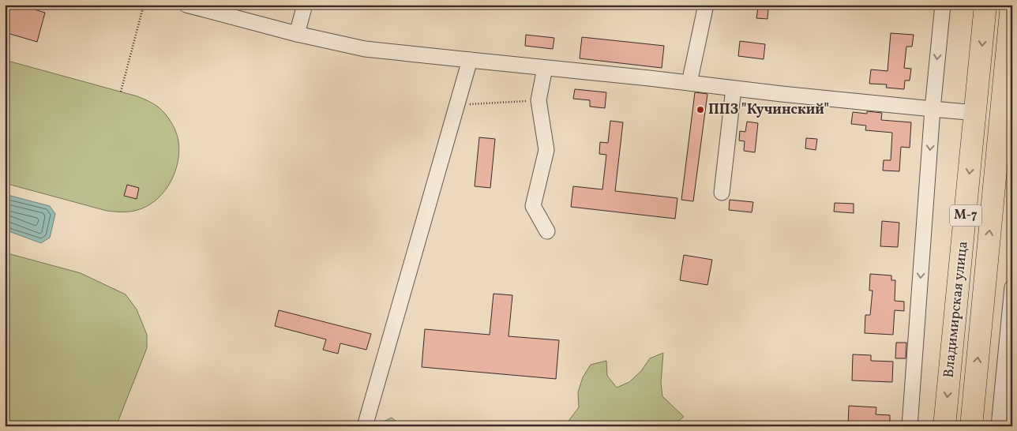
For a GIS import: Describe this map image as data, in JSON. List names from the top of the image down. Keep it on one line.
{"streets":{"highway":["М-7","Владимирская улица"]},"places":["ППЗ \"Кучинский\""]}
